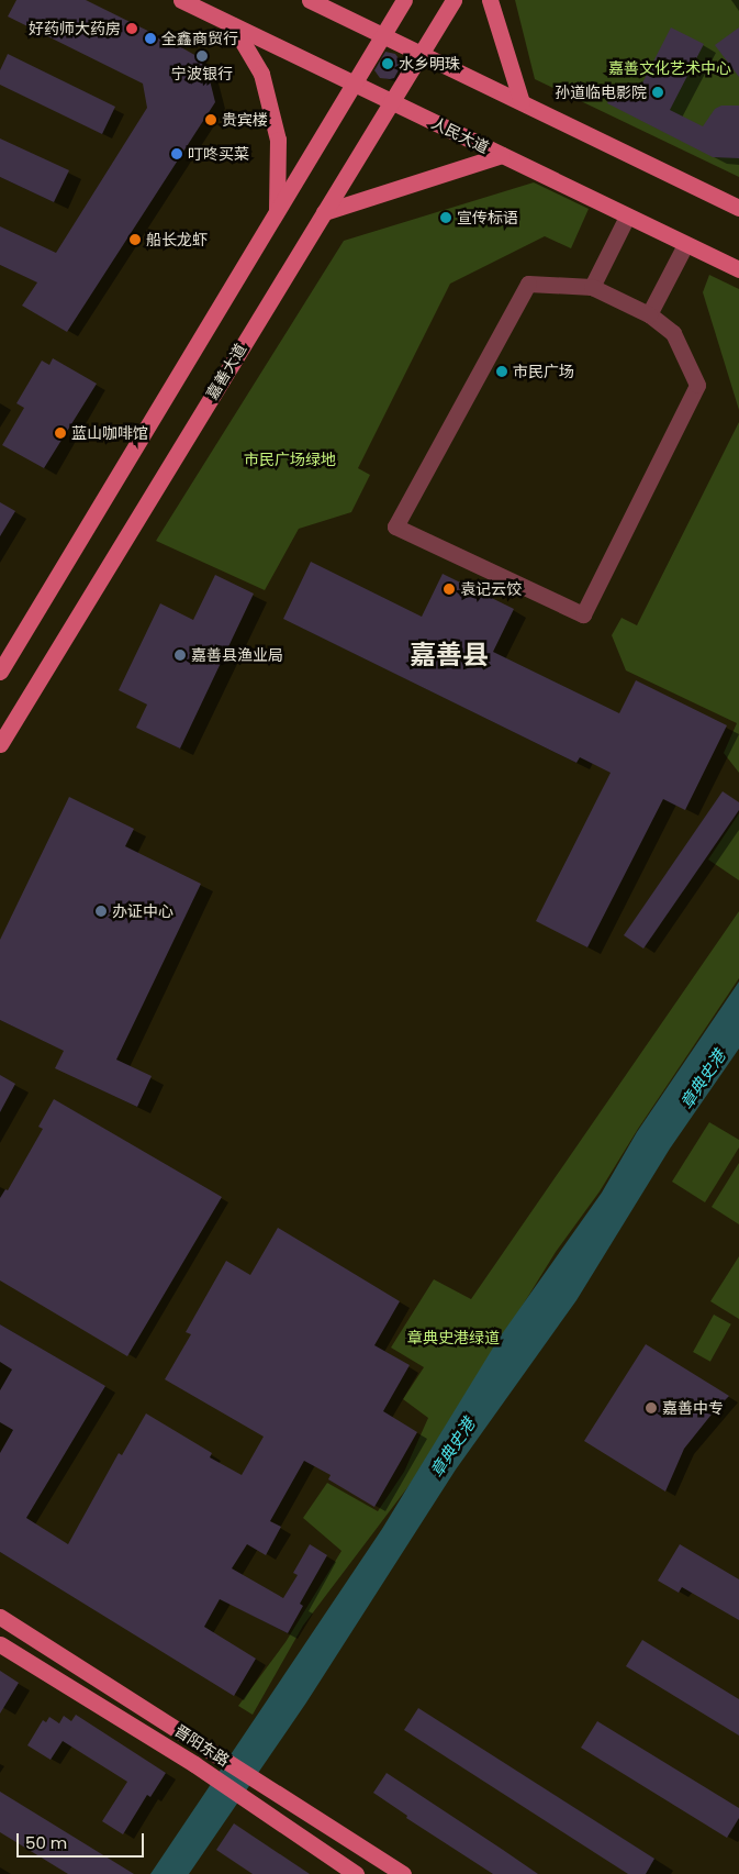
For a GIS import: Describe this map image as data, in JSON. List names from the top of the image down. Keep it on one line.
{"streets":{"main road":["人民大道","嘉善大道","晋阳东路"]},"crossings":[["人民大道","嘉善大道"]],"districts":["嘉善县"],"water":["章典史港"],"parks":["嘉善文化艺术中心","市民广场绿地","章典史港绿道"],"places":["好药师大药房","全鑫商贸行","宁波银行","水乡明珠","孙道临电影院","贵宾楼","叮咚买菜","宣传标语","船长龙虾","市民广场","蓝山咖啡馆","袁记云饺","嘉善县渔业局","办证中心","嘉善中专"],"scale_bar":"50 m"}
